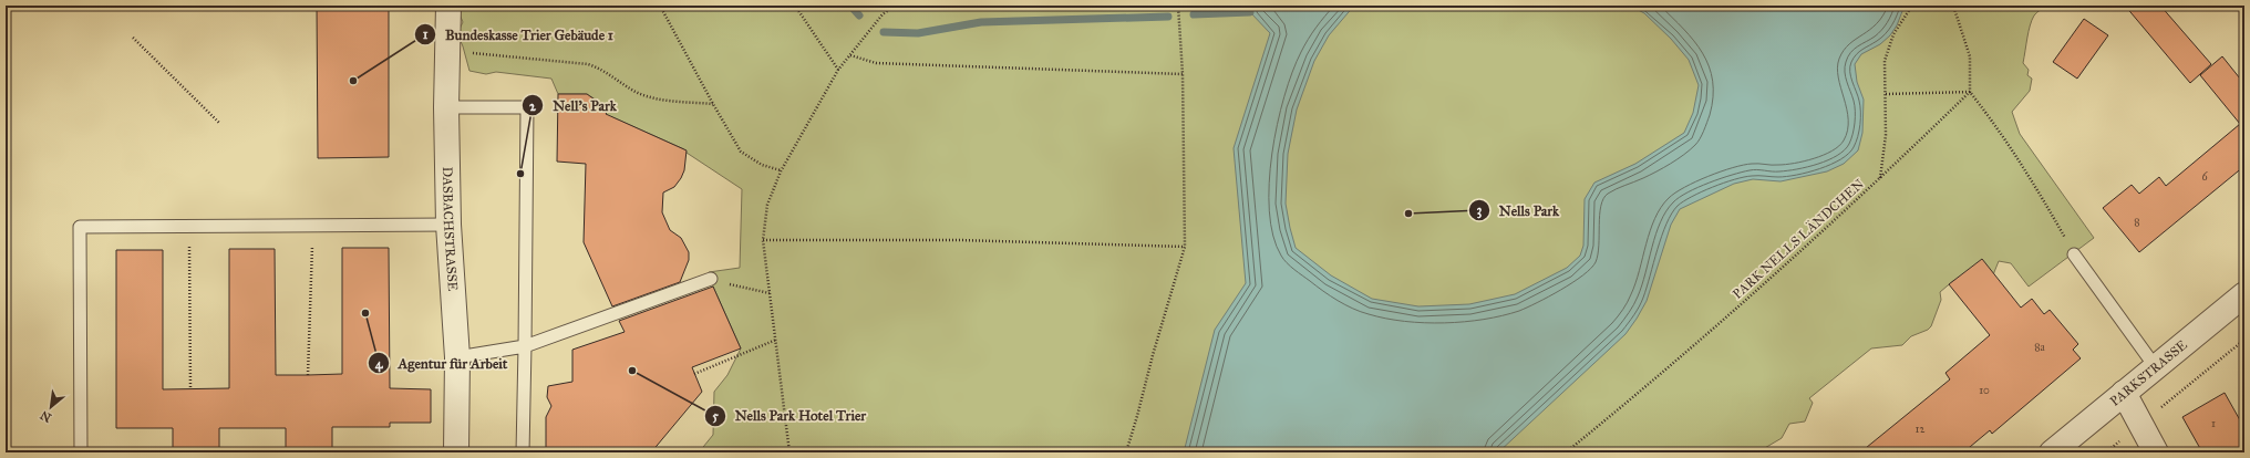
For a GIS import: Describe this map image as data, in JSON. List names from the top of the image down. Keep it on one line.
{"streets":{"street":["DASBACHSTRASSE","PARKSTRASSE"],"path":["PARK NELLS LÄNDCHEN"]},"places":["Bundeskasse Trier Gebäude 1","Nell's Park","Nells Park","Agentur für Arbeit","Nells Park Hotel Trier"],"house_numbers":["6","8","8a","10","1","12"],"north":"bottom left"}
